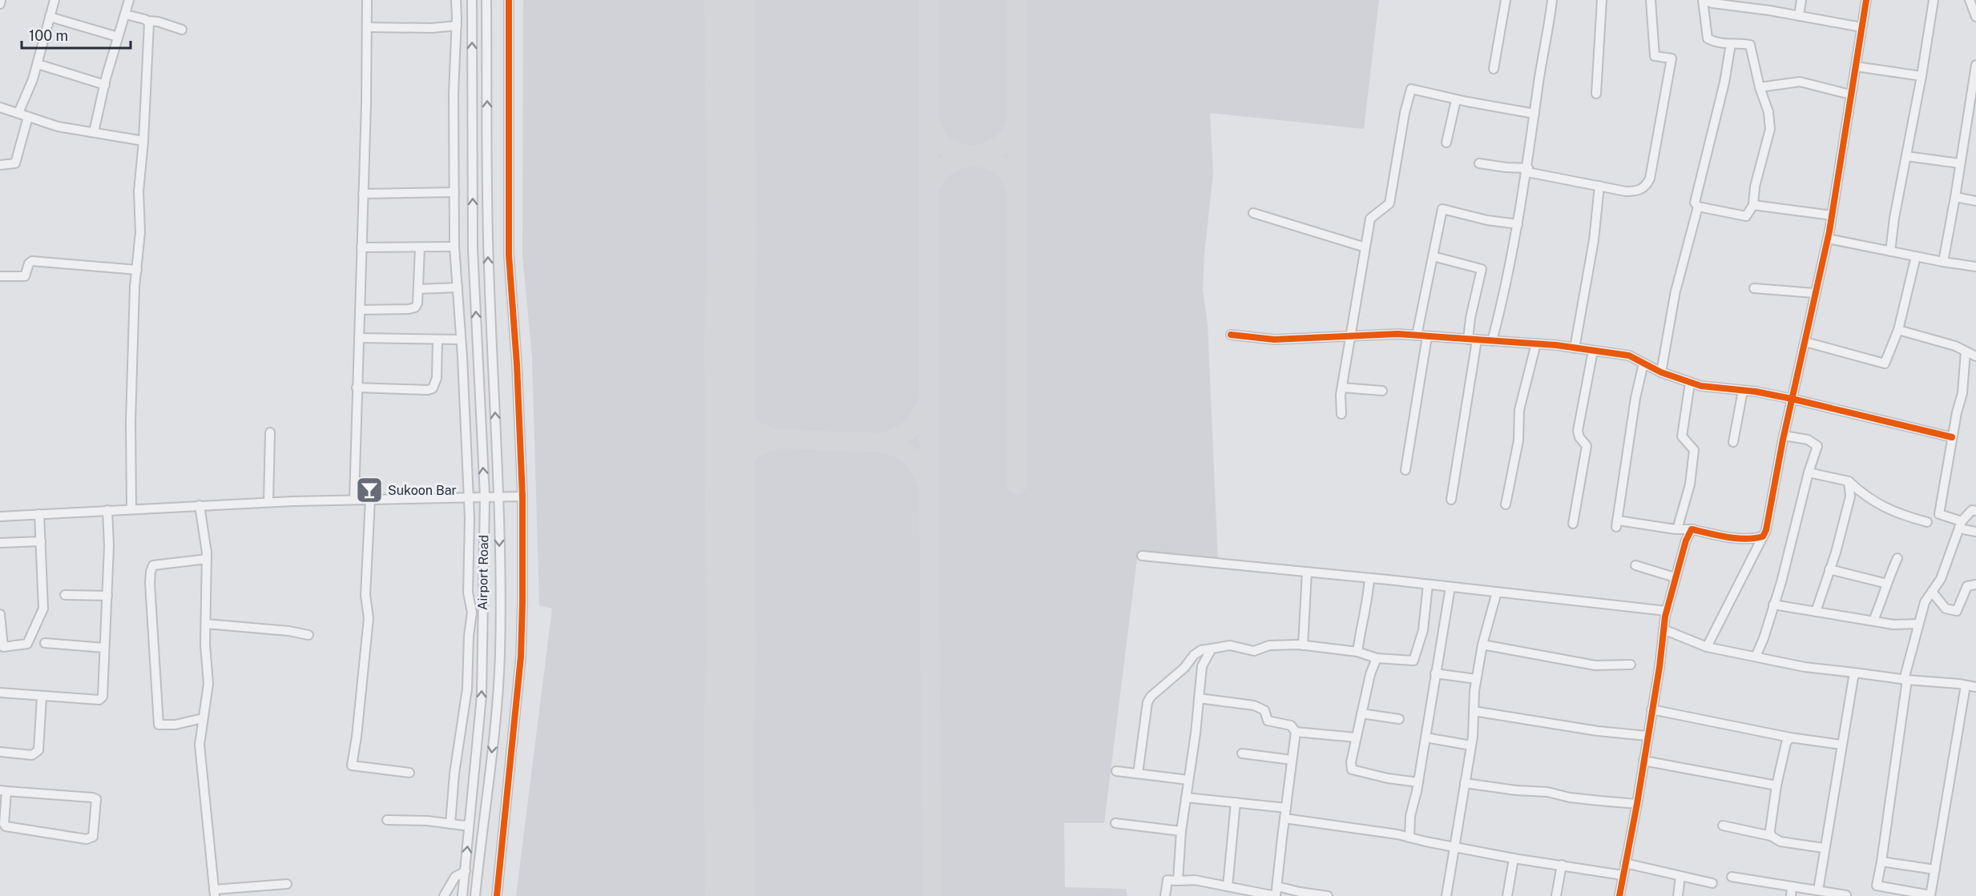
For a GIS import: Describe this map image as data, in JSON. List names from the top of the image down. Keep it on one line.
{"streets":{"street":["Airport Road"]},"places":{"bar":["Sukoon Bar"]},"scale_bar":"100 m"}
